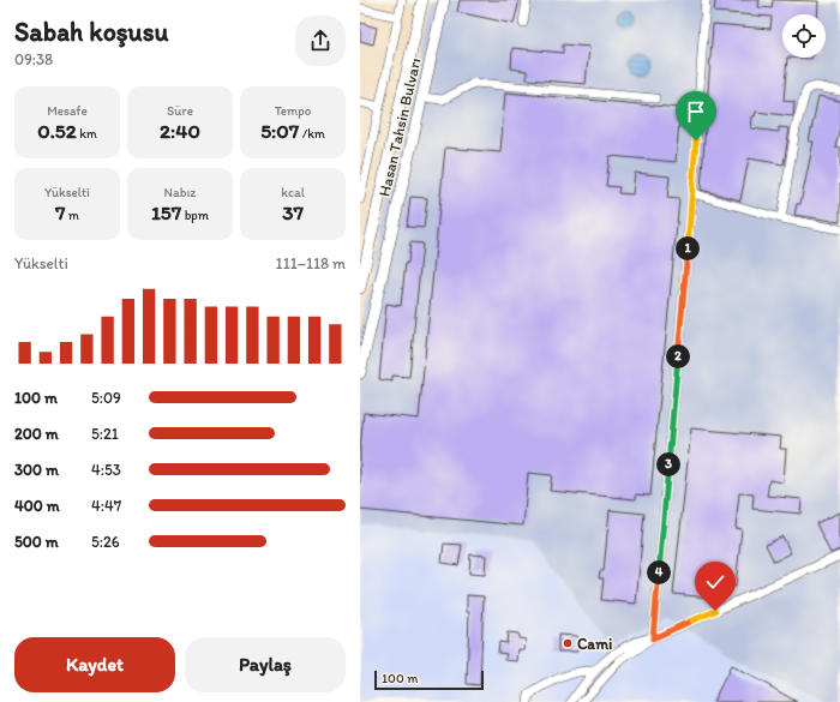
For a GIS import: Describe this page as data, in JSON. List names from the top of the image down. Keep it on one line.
{"streets":{"main road":["Hasan Tahsin Bulvarı"]},"places":["Cami"],"scale_bar":"100 m","page":{"heading":["Sabah koşusu","09:38"],"stats":[["Mesafe","0.52 km"],["Süre","2:40"],["Tempo","5:07 /km"],["Yükselti","7 m"],["Nabız","157 bpm"],["kcal","37"]],"pins":["1","2","3","4"],"chart":["Yükselti","111–118 m"],"list":[{"name":"100 m","note":"5:09"},{"name":"200 m","note":"5:21"},{"name":"300 m","note":"4:53"},{"name":"400 m","note":"4:47"},{"name":"500 m","note":"5:26"}],"buttons":["Kaydet","Paylaş"],"scale":"100 m"}}
